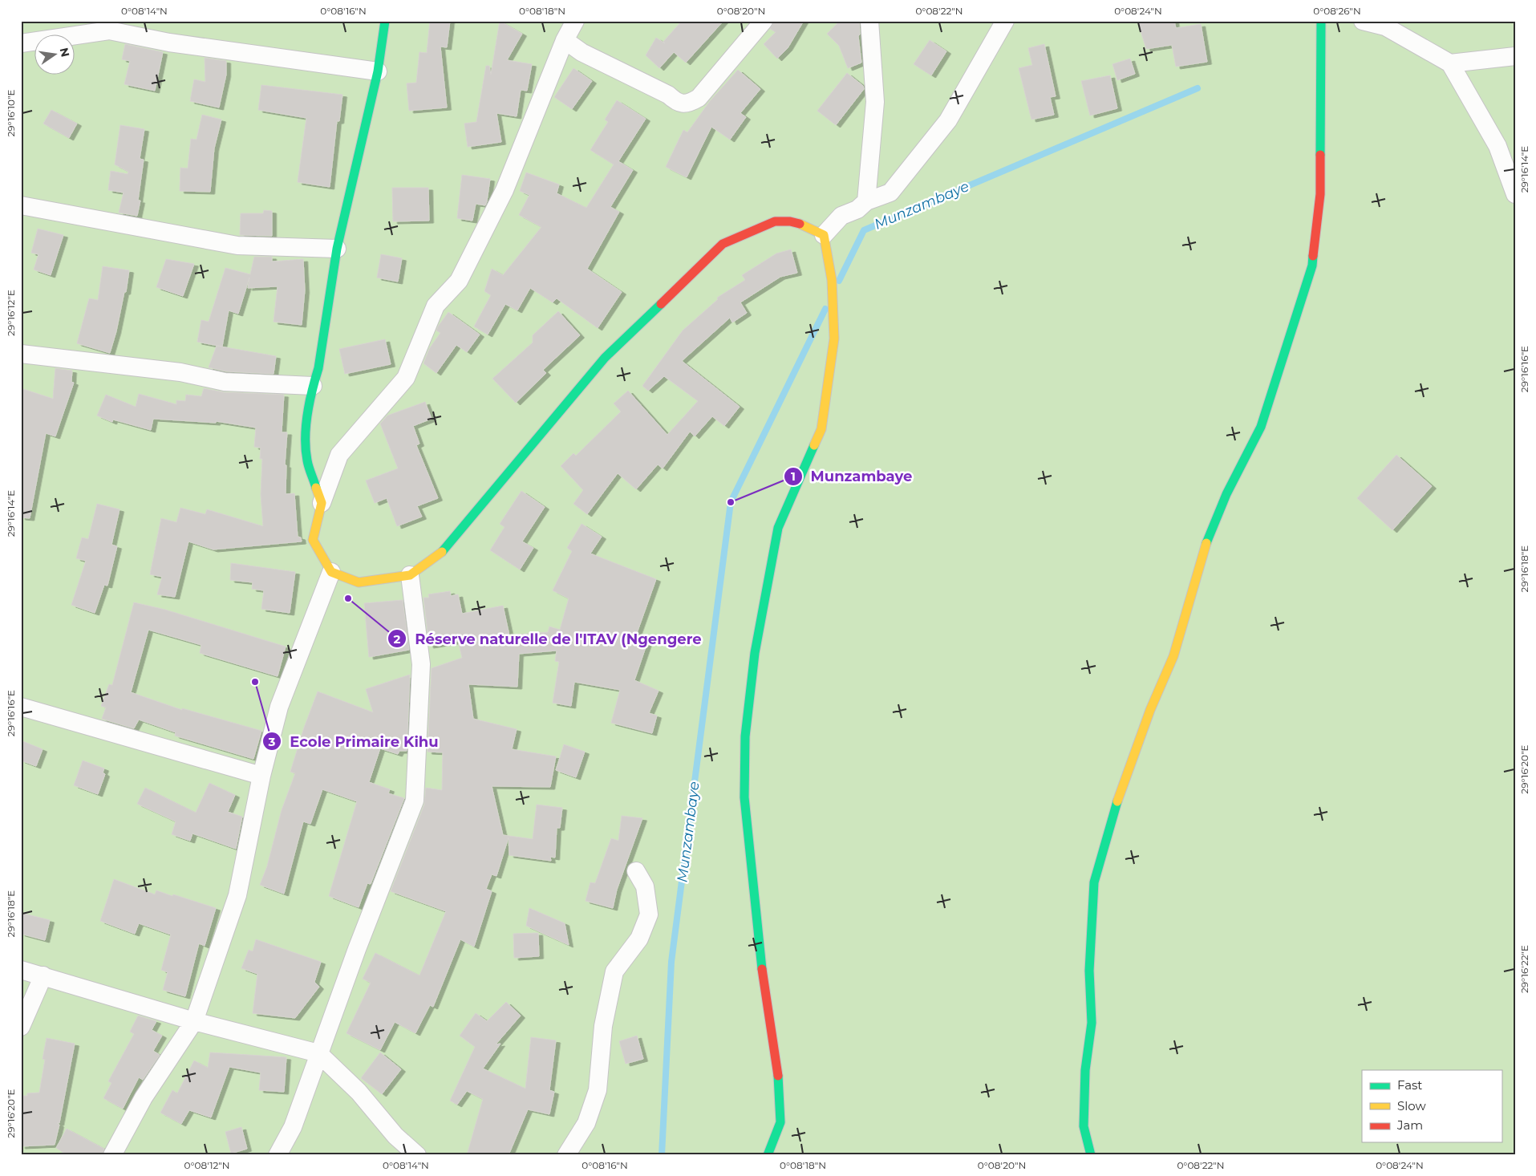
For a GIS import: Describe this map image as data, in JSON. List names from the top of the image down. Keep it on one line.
{"water":["Munzambaye"],"places":["Munzambaye","Réserve naturelle de l'ITAV (Ngengere","Ecole Primaire Kihu"],"legend":["Fast","Slow","Jam"],"north":"right","coordinates":["0°08'14\"N","0°08'16\"N","0°08'18\"N","0°08'20\"N","0°08'22\"N","0°08'24\"N","0°08'26\"N","29°16'10\"E","29°16'14\"E","29°16'12\"E","29°16'16\"E","29°16'18\"E","29°16'20\"E","29°16'22\"E","0°08'12\"N"]}
